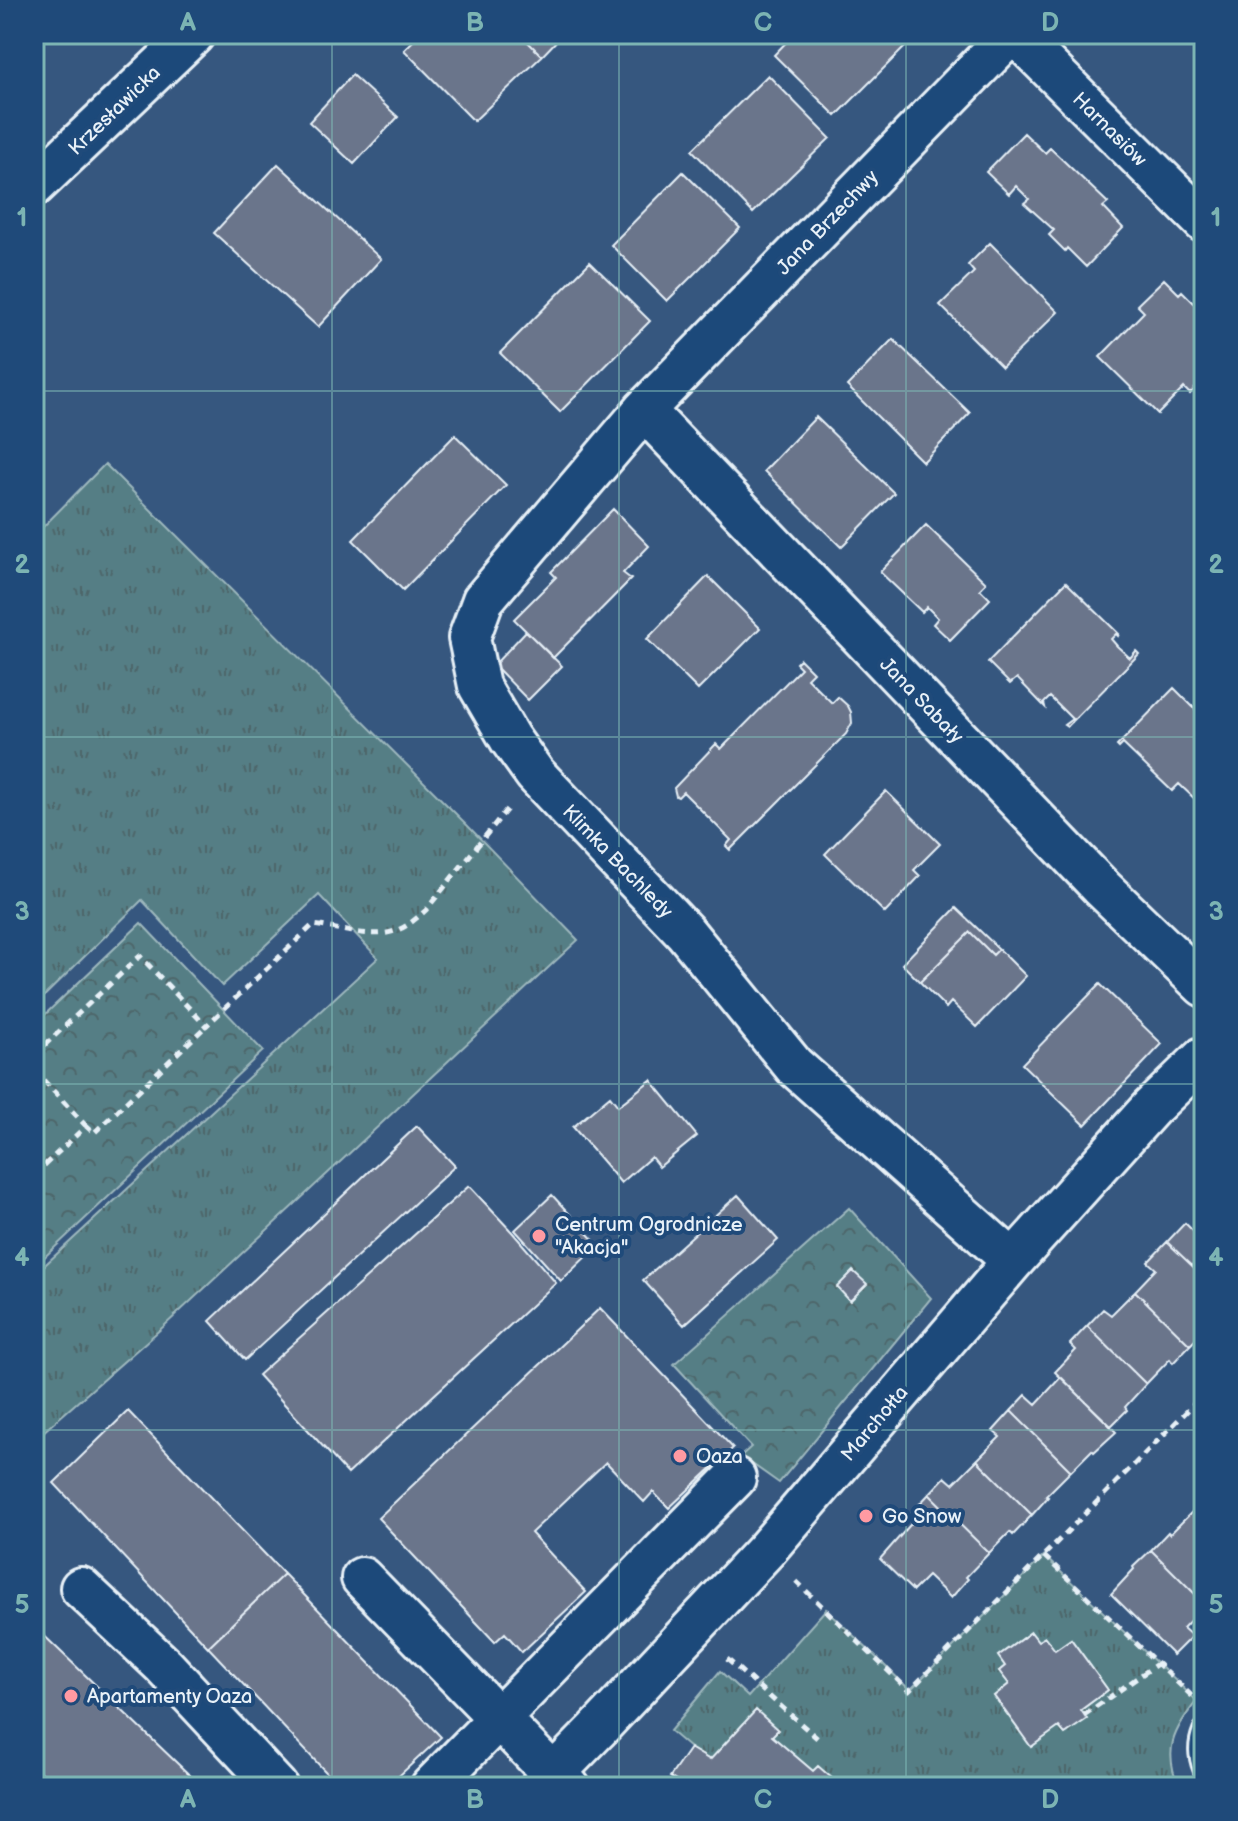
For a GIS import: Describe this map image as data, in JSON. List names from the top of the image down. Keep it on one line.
{"streets":{"street":["Krzesławicka","Harnasiów","Jana Brzechwy","Jana Sabały","Klimka Bachledy","Marchołta"]},"crossings":[["Jana Brzechwy","Jana Sabały"],["Jana Brzechwy","Klimka Bachledy"],["Jana Sabały","Klimka Bachledy"],["Klimka Bachledy","Marchołta"]],"places":["Centrum Ogrodnicze \"Akacja\"","Oaza","Go Snow","Apartamenty Oaza"],"grid":{"columns":["A","B","C","D"],"rows":["1","2","3","4","5"]}}
